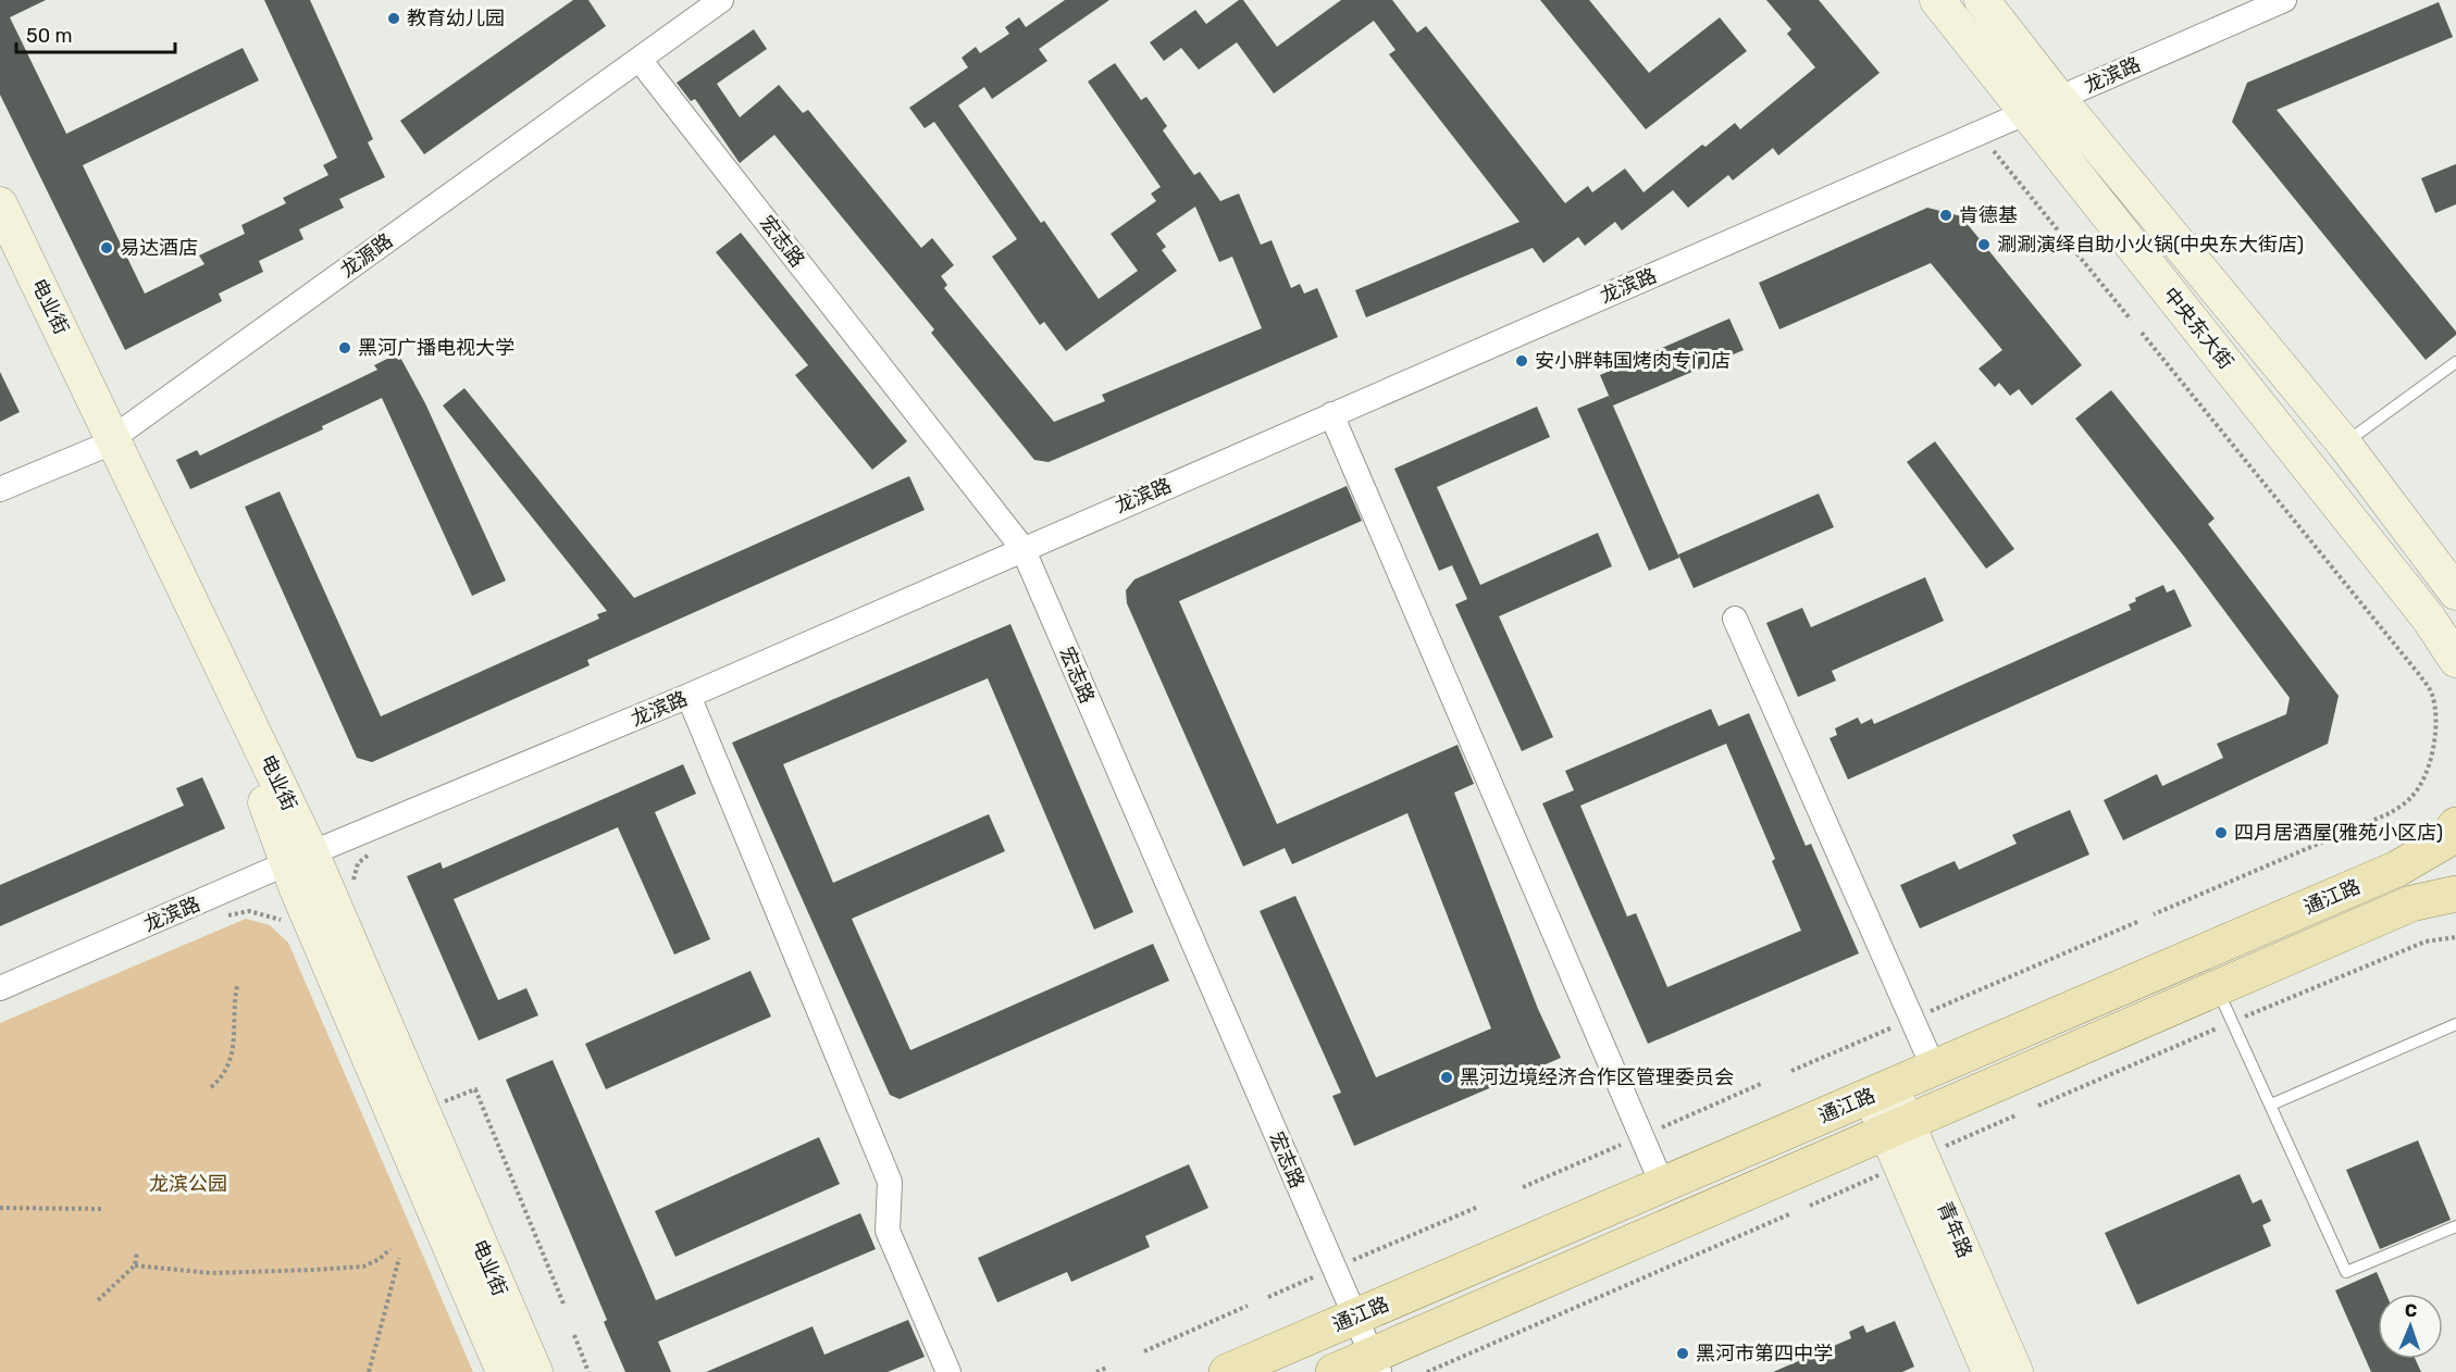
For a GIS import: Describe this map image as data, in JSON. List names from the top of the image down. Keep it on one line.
{"streets":{"main road":["通江路"],"street":["龙滨路","宏志路","龙源路","电业街","中央东大街","青年路"]},"crossings":[["龙滨路","宏志路"],["龙滨路","电业街"],["龙滨路","中央东大街"],["宏志路","龙源路"],["宏志路","通江路"],["龙源路","电业街"],["通江路","青年路"]],"parks":["龙滨公园"],"places":["教育幼儿园","肯德基","涮涮演绎自助小火锅(中央东大街店)","易达酒店","黑河广播电视大学","安小胖韩国烤肉专门店","四月居酒屋(雅苑小区店)","黑河边境经济合作区管理委员会","黑河市第四中学"],"scale_bar":"50 m","north":"top"}
